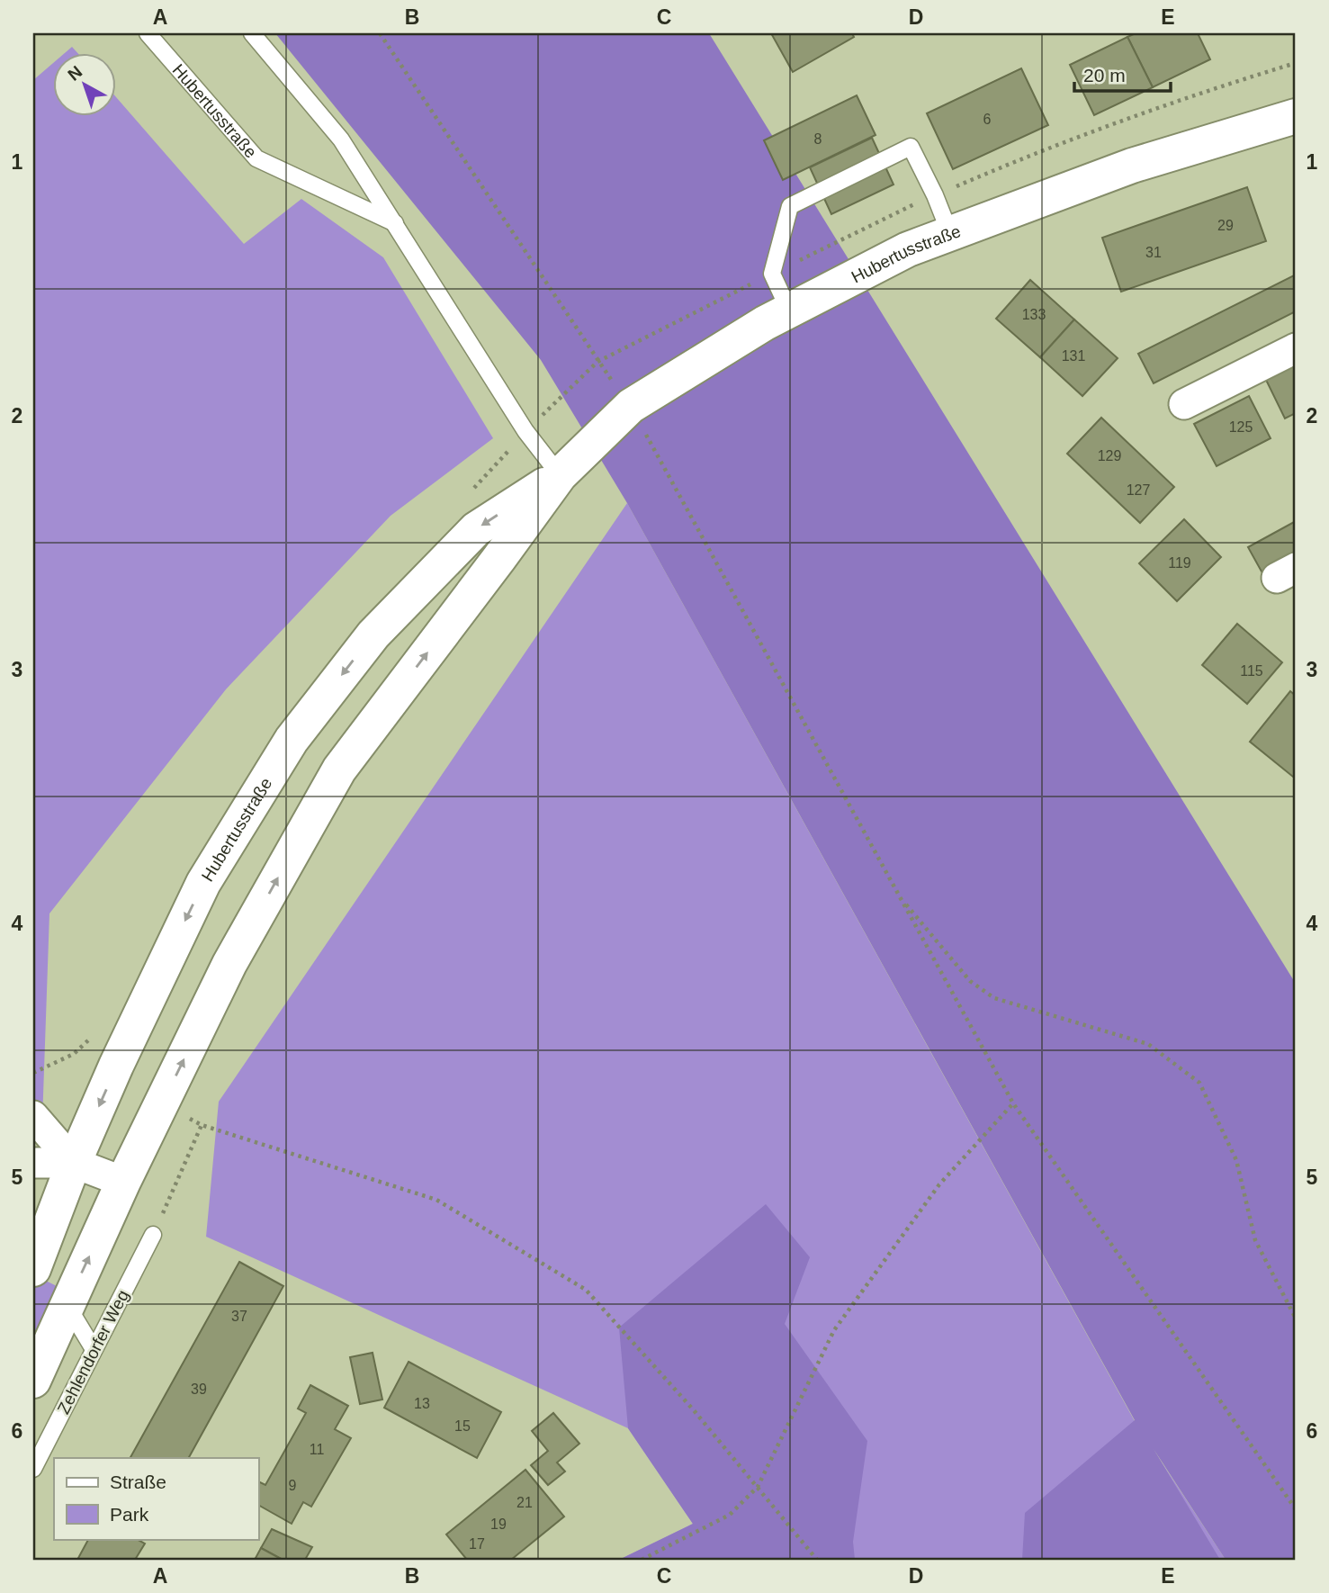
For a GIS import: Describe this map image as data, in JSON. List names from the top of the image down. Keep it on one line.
{"streets":{"street":["Hubertusstraße"],"lane":["Zehlendorfer Weg"]},"house_numbers":["6","8","29","31","133","131","125","129","127","119","115","37","39","13","15","11","9","21","19","17"],"legend":["Straße","Park"],"scale_bar":"20 m","north":"top left","grid":{"columns":["A","B","C","D","E"],"rows":["1","2","3","4","5","6"]}}
